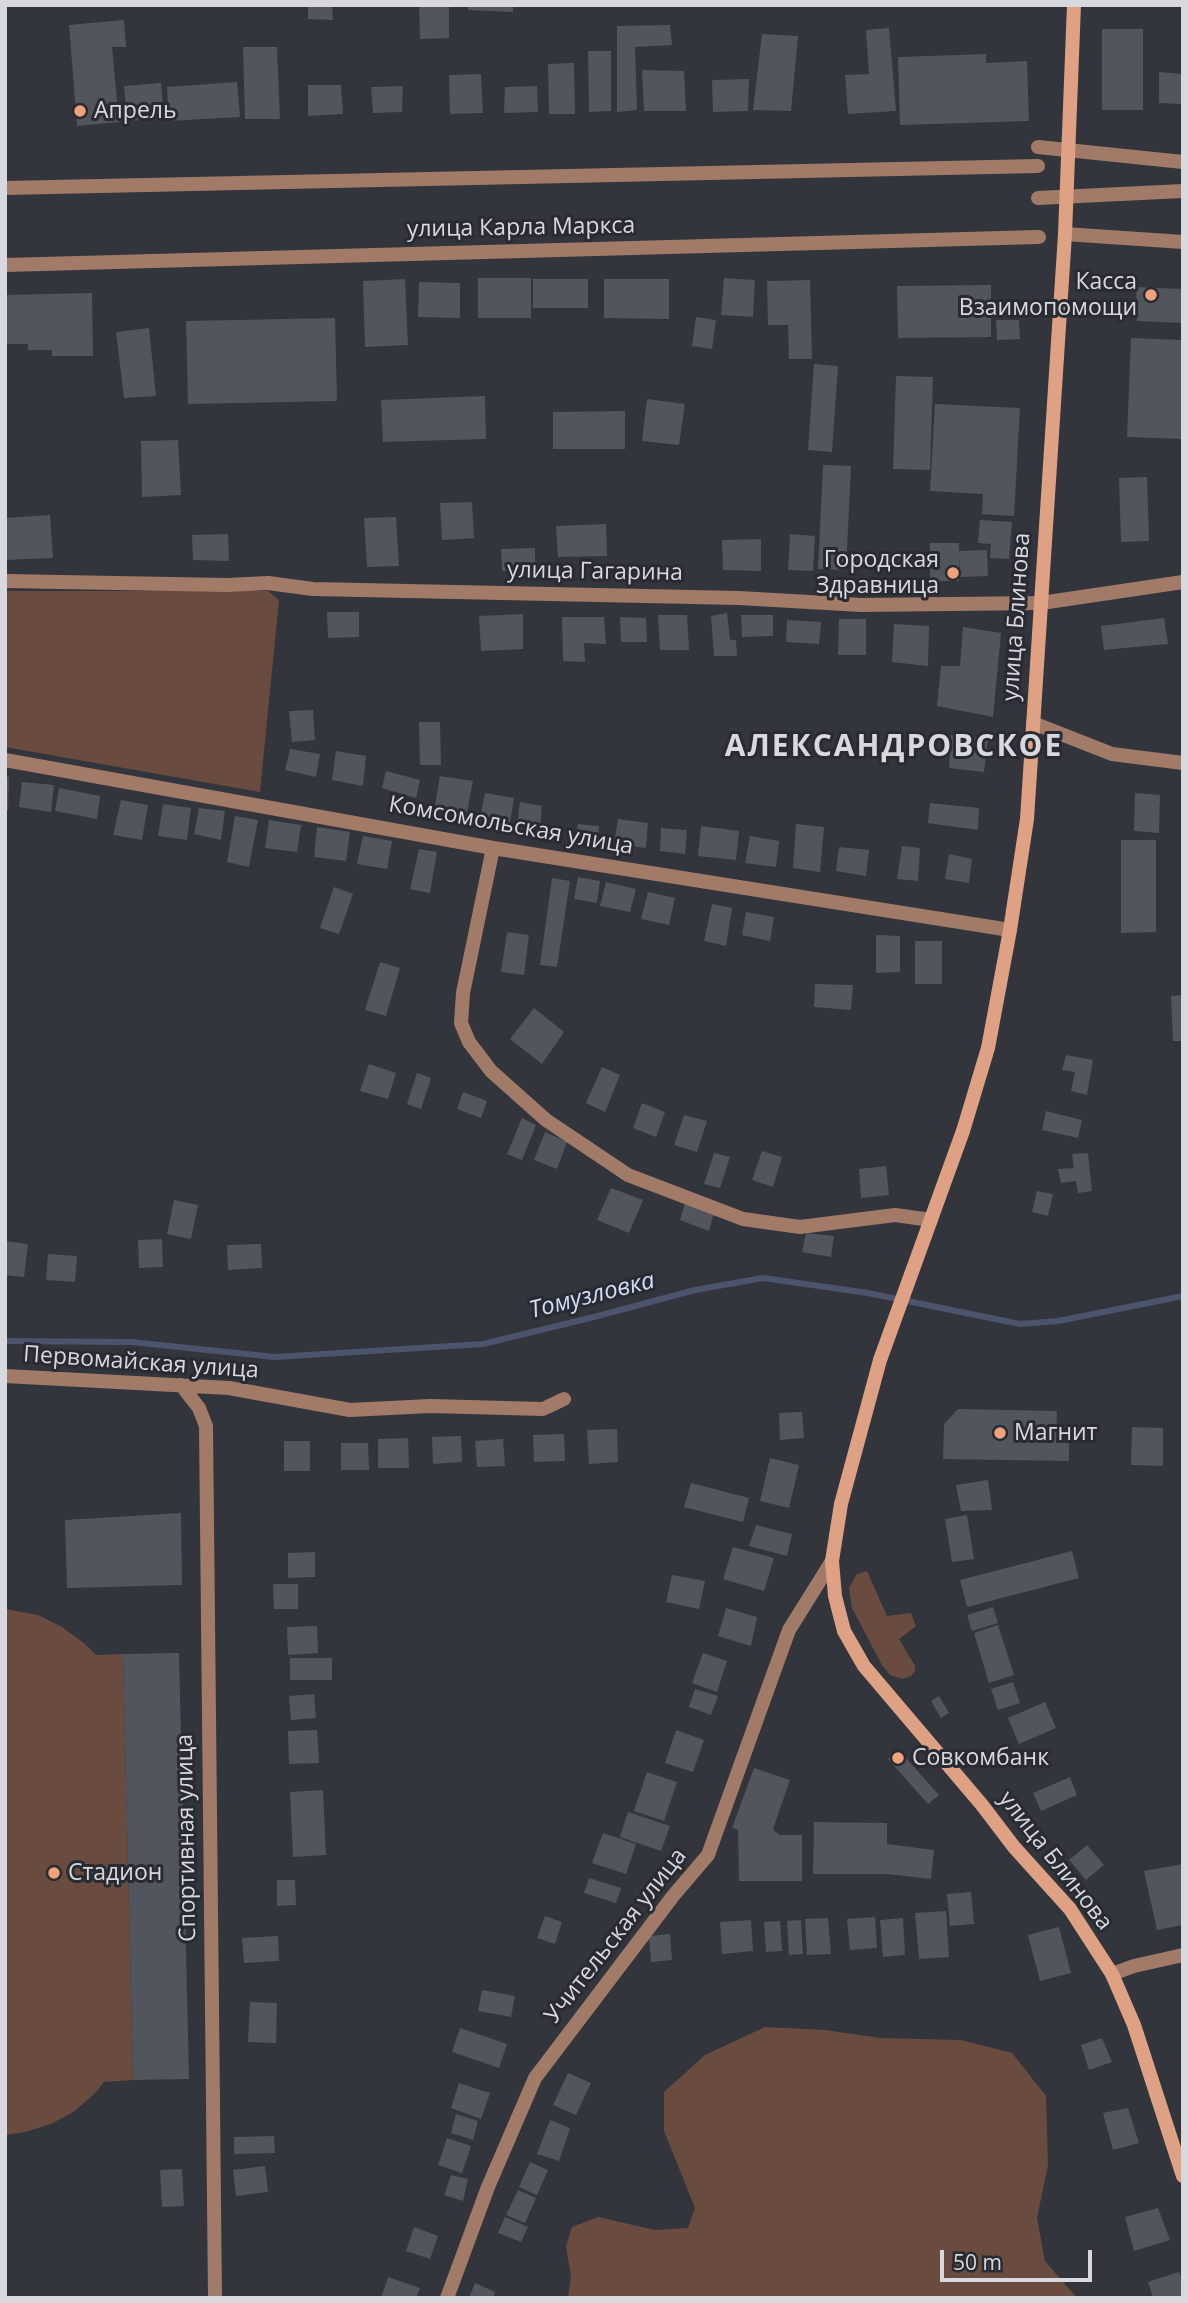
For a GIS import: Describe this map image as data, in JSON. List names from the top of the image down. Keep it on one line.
{"streets":{"main road":["улица Блинова"],"street":["улица Карла Маркса","улица Гагарина","Комсомольская улица","Первомайская улица","Спортивная улица","Учительская улица"]},"crossings":[["улица Гагарина","улица Блинова"],["улица Блинова","Комсомольская улица"],["улица Блинова","Учительская улица"],["Первомайская улица","Спортивная улица"]],"districts":["АЛЕКСАНДРОВСКОЕ"],"water":["Томузловка"],"places":["Апрель","Касса Взаимопомощи","Городская Здравница","Магнит","Совкомбанк","Стадион"],"scale_bar":"50 m"}
